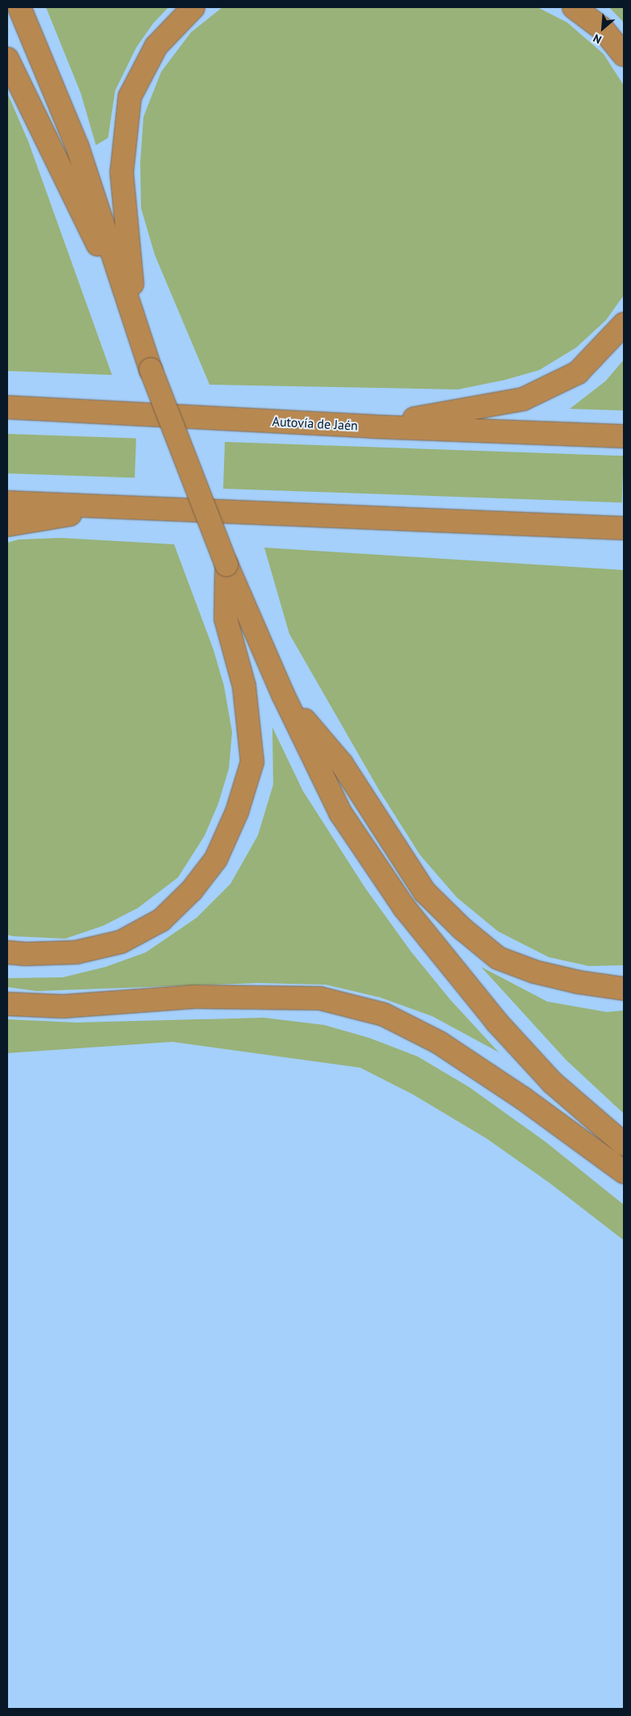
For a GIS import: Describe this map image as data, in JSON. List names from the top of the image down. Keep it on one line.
{"streets":{"highway":["Autovía de Jaén"]},"north":"bottom left"}
